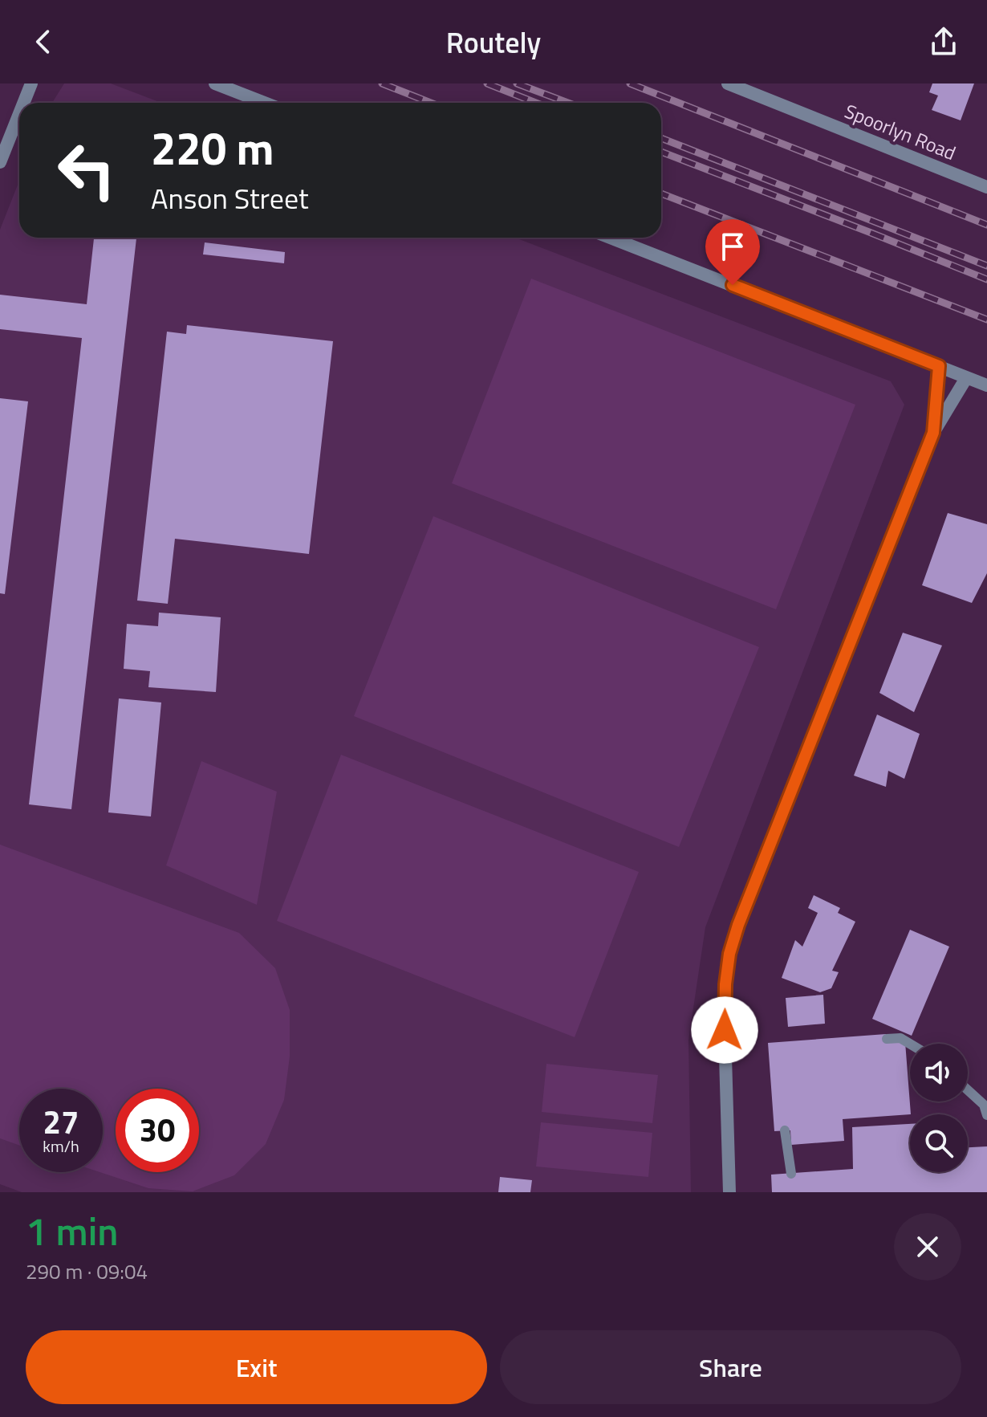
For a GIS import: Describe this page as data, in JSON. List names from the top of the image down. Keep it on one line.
{"streets":{"street":["Spoorlyn Road"]},"page":{"header":"Routely","turn":["220 m","Anson Street"],"speed":"27 km/h","limit":"30","heading":["1 min","290 m · 09:04"],"buttons":["Exit","Share"]}}
